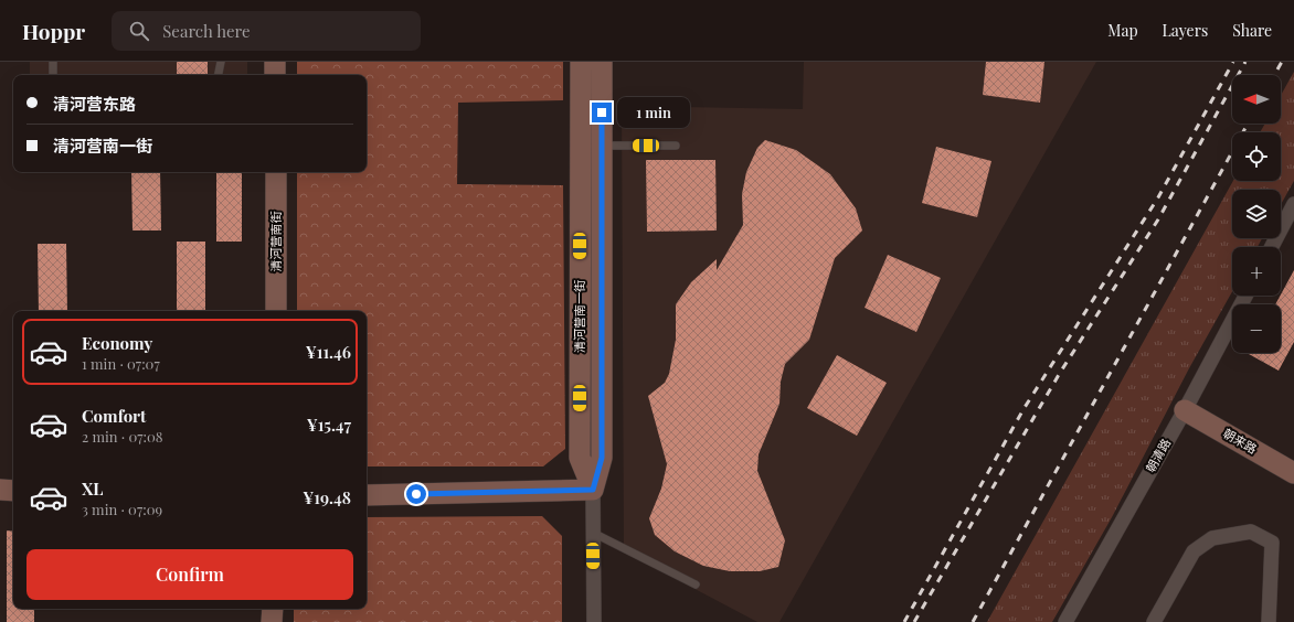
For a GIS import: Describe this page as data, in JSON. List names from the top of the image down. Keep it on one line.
{"streets":{"street":["清河营南街","清河营南一街","朝来路","朝清路"]},"crossings":[["朝来路","朝清路"]],"north":"left","page":{"header":"Hoppr","search":"Search here","nav":["Map","Layers","Share"],"map_buttons":["+","−"],"banner":["清河营东路","清河营南一街"],"bubble":"1 min","list":[{"name":"Economy","note":"1 min · 07:07","value":"¥11.46"},{"name":"Comfort","note":"2 min · 07:08","value":"¥15.47"},{"name":"XL","note":"3 min · 07:09","value":"¥19.48"}],"buttons":"Confirm"}}
